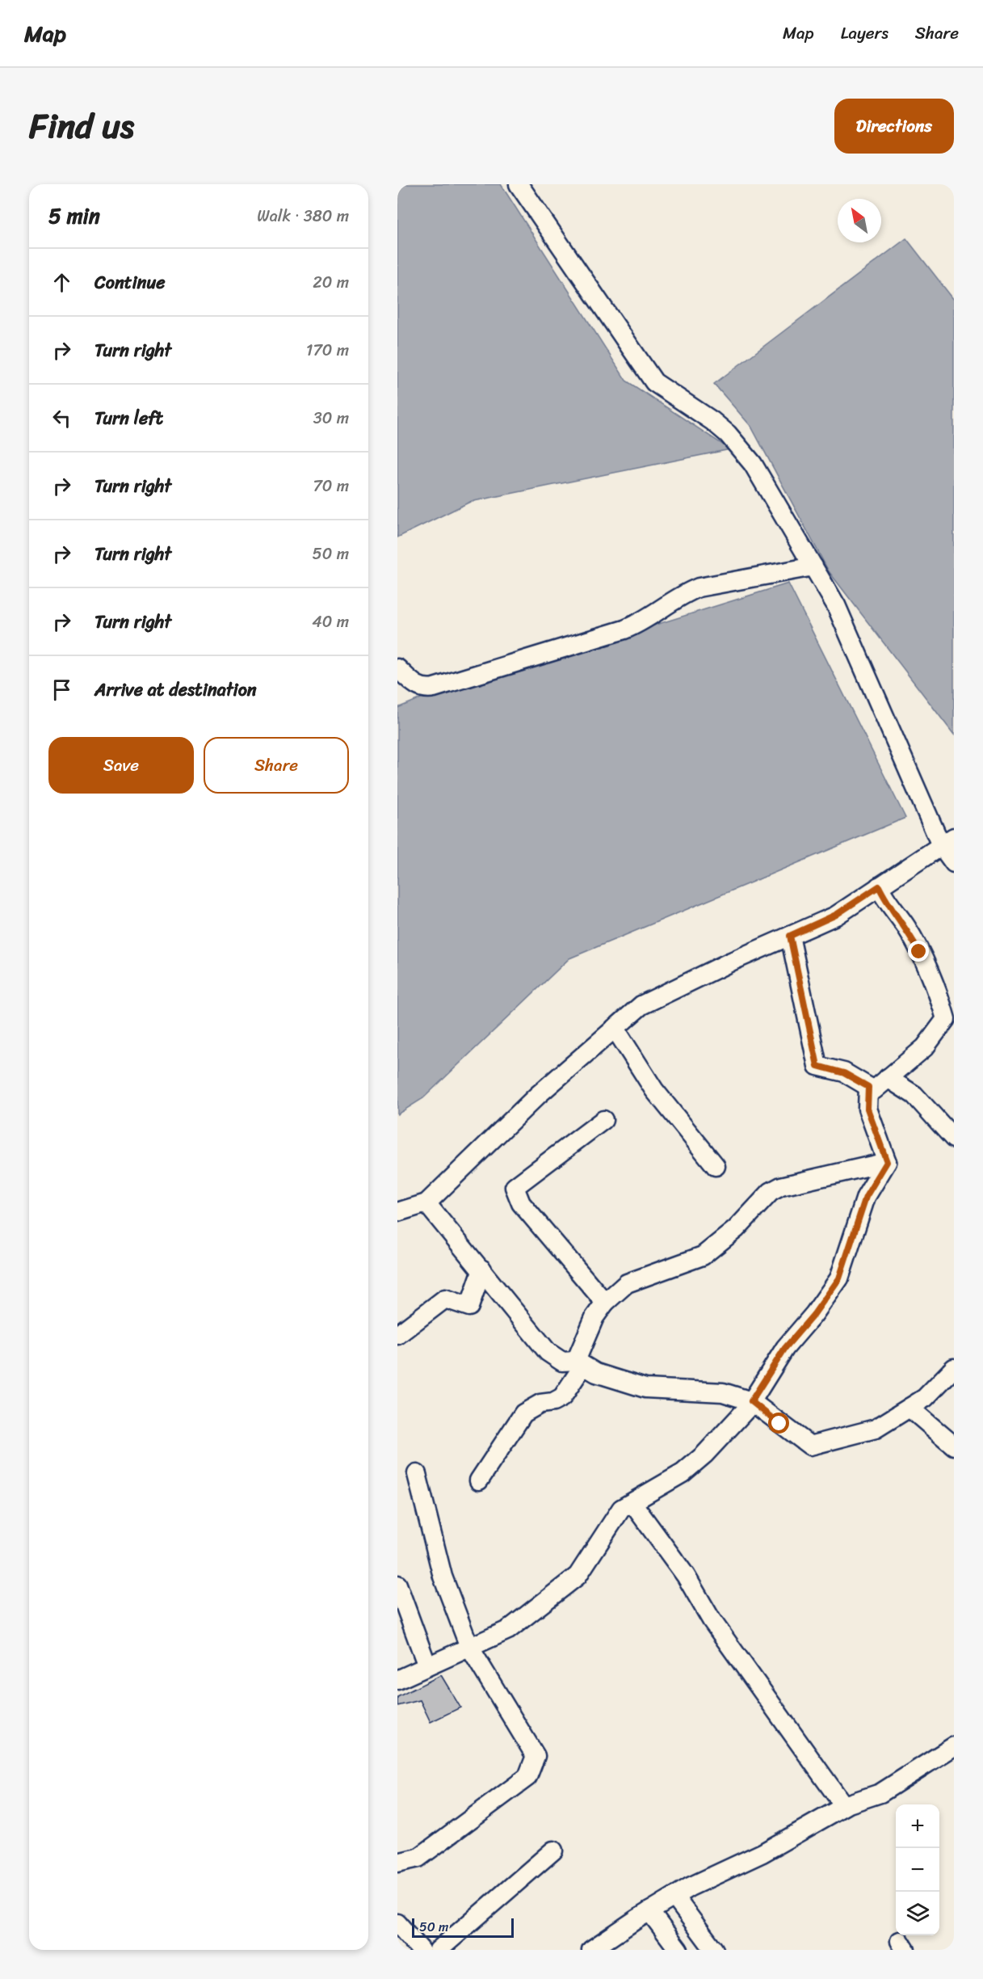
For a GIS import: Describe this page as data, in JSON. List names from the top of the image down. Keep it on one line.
{"scale_bar":"50 m","north":"top left","page":{"header":"Map","nav":["Map","Layers","Share"],"title":"Find us","buttons":["Directions",["Save","Share"]],"heading":["5 min","Walk · 380 m"],"list":[["Continue","20 m"],["Turn right","170 m"],["Turn left","30 m"],["Turn right","70 m"],["Turn right","50 m"],["Turn right","40 m"],"Arrive at destination"],"map_buttons":["+","−"],"scale":"50 m"}}
